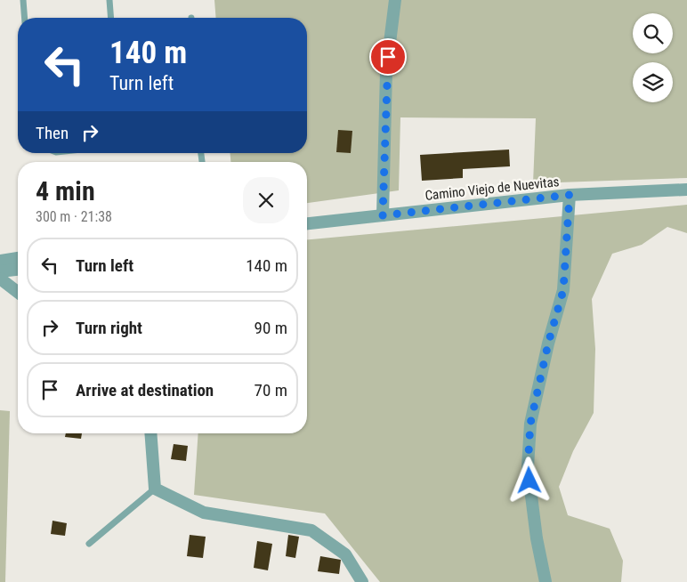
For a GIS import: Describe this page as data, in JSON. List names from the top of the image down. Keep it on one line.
{"streets":{"street":["Camino Viejo de Nuevitas"]},"page":{"turn":["140 m","Turn left"],"then":"Then","heading":["4 min","300 m · 21:38"],"list":[{"name":"Turn left","value":"140 m"},{"name":"Turn right","value":"90 m"},{"name":"Arrive at destination","value":"70 m"}]}}
